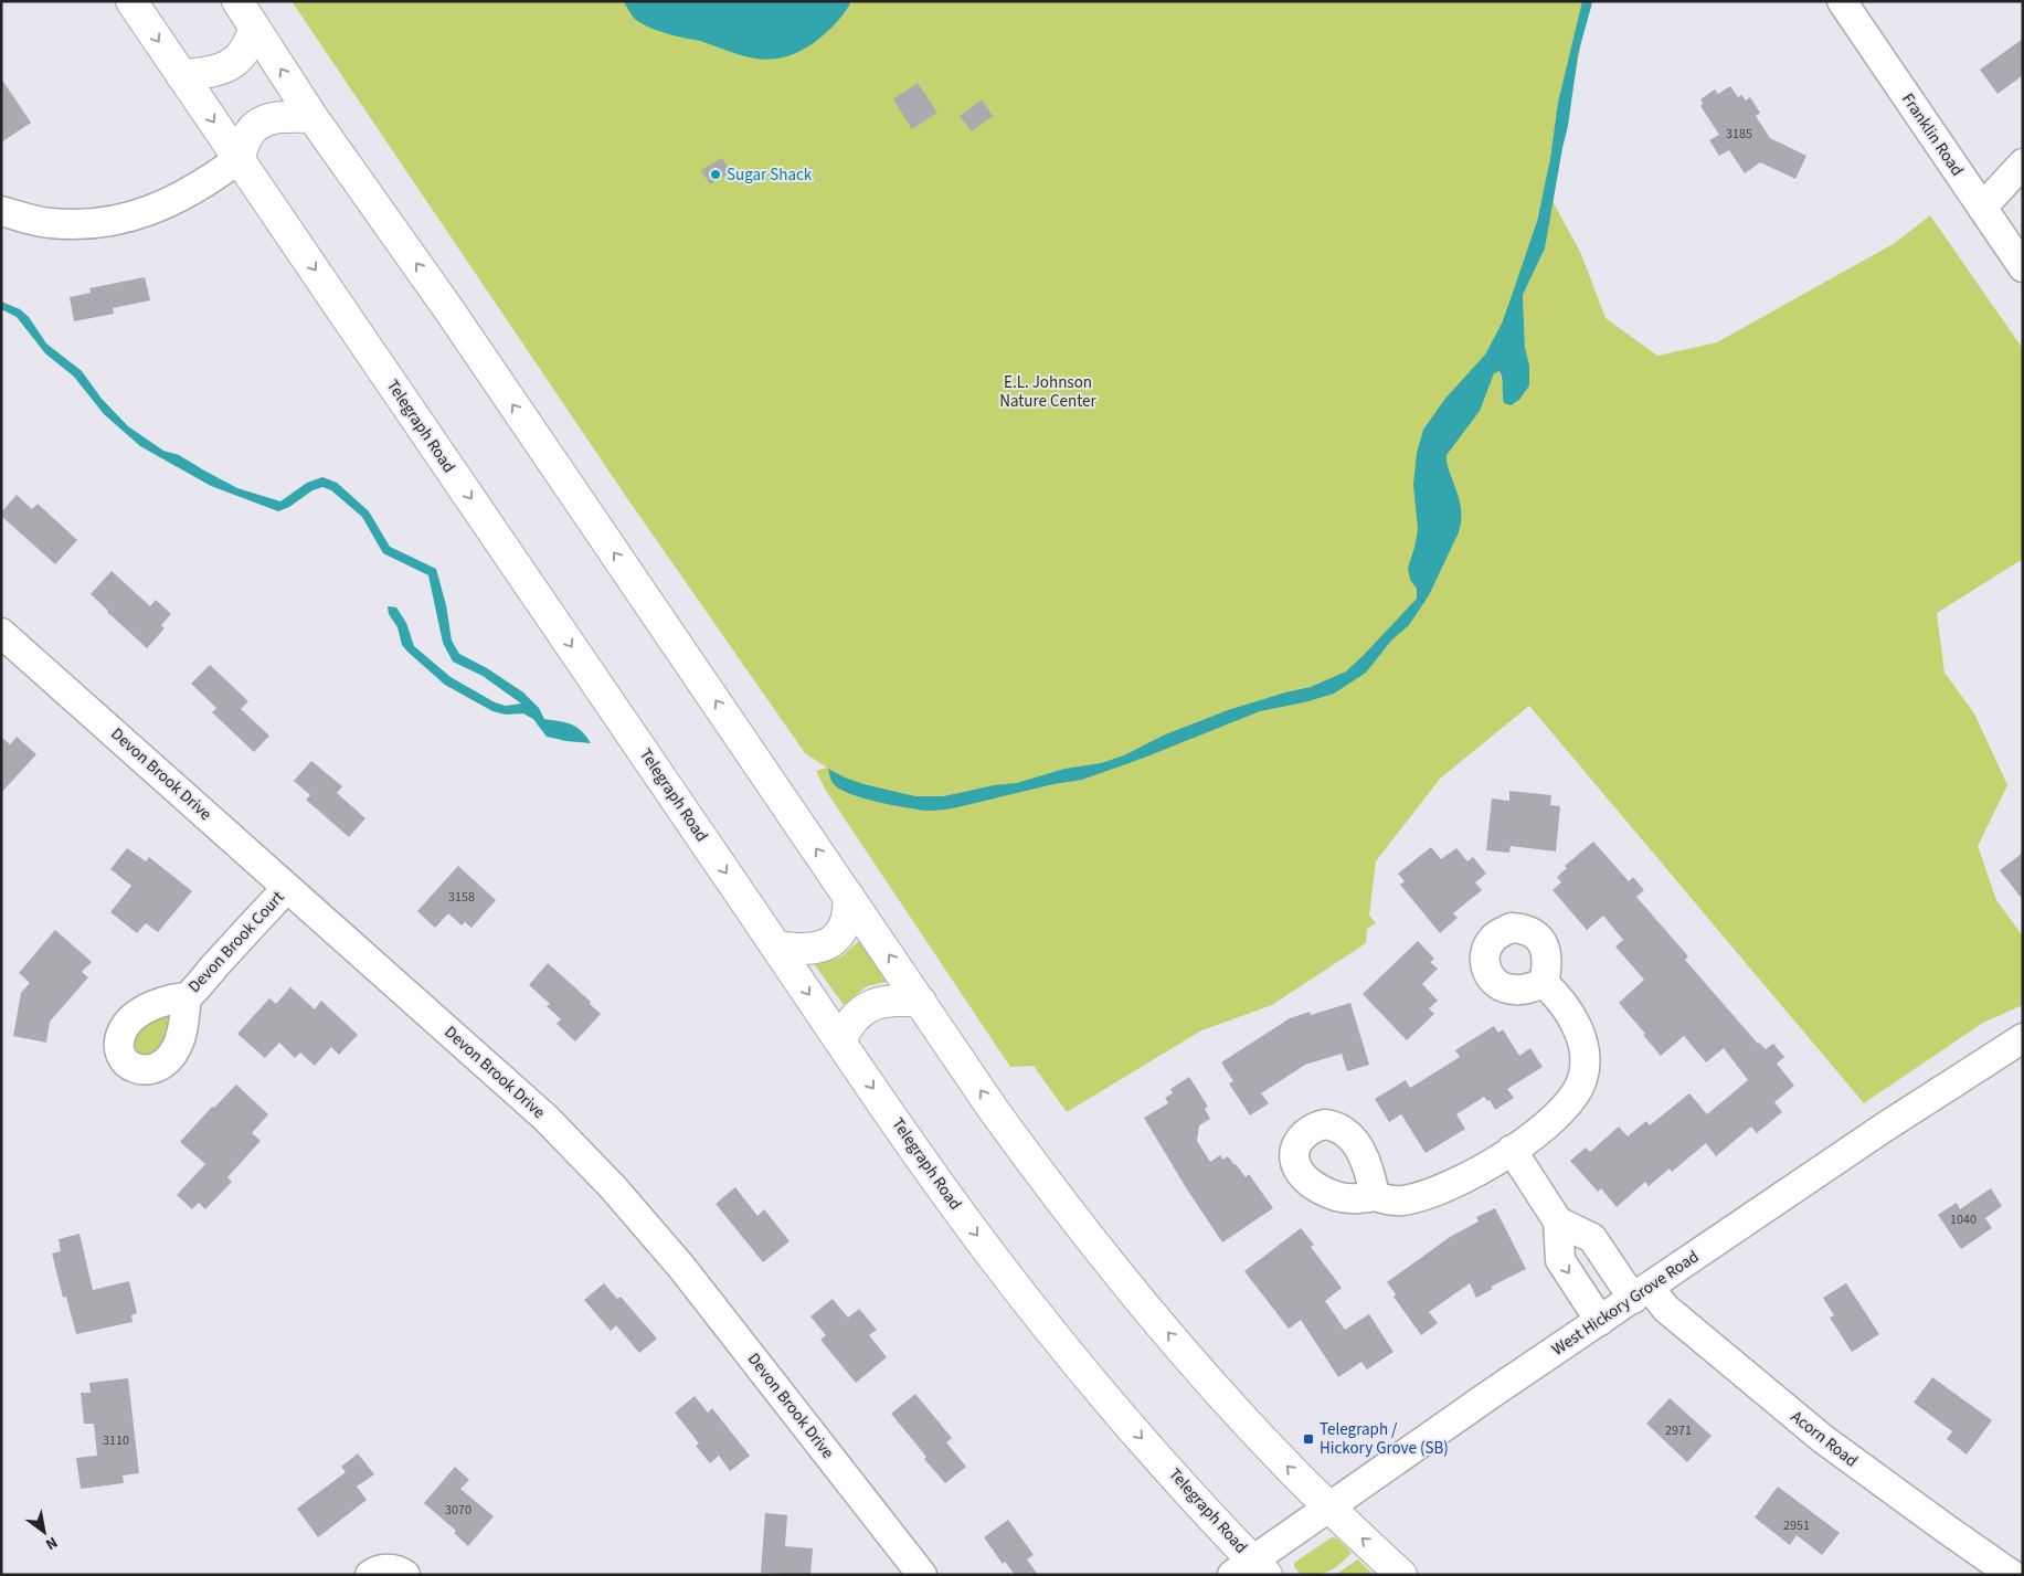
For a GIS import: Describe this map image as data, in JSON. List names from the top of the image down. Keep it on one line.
{"streets":{"highway":["Telegraph Road"],"street":["Franklin Road","Devon Brook Drive","Devon Brook Court","West Hickory Grove Road","Acorn Road"]},"crossings":[["Telegraph Road","West Hickory Grove Road"],["Devon Brook Drive","Devon Brook Court"],["West Hickory Grove Road","Acorn Road"]],"parks":["E.L. Johnson Nature Center"],"places":{"other":["Sugar Shack"],"transit":["Telegraph / Hickory Grove (SB)"]},"house_numbers":["3185","3158","1040","2971","3110","3070","2951"],"north":"bottom right"}
